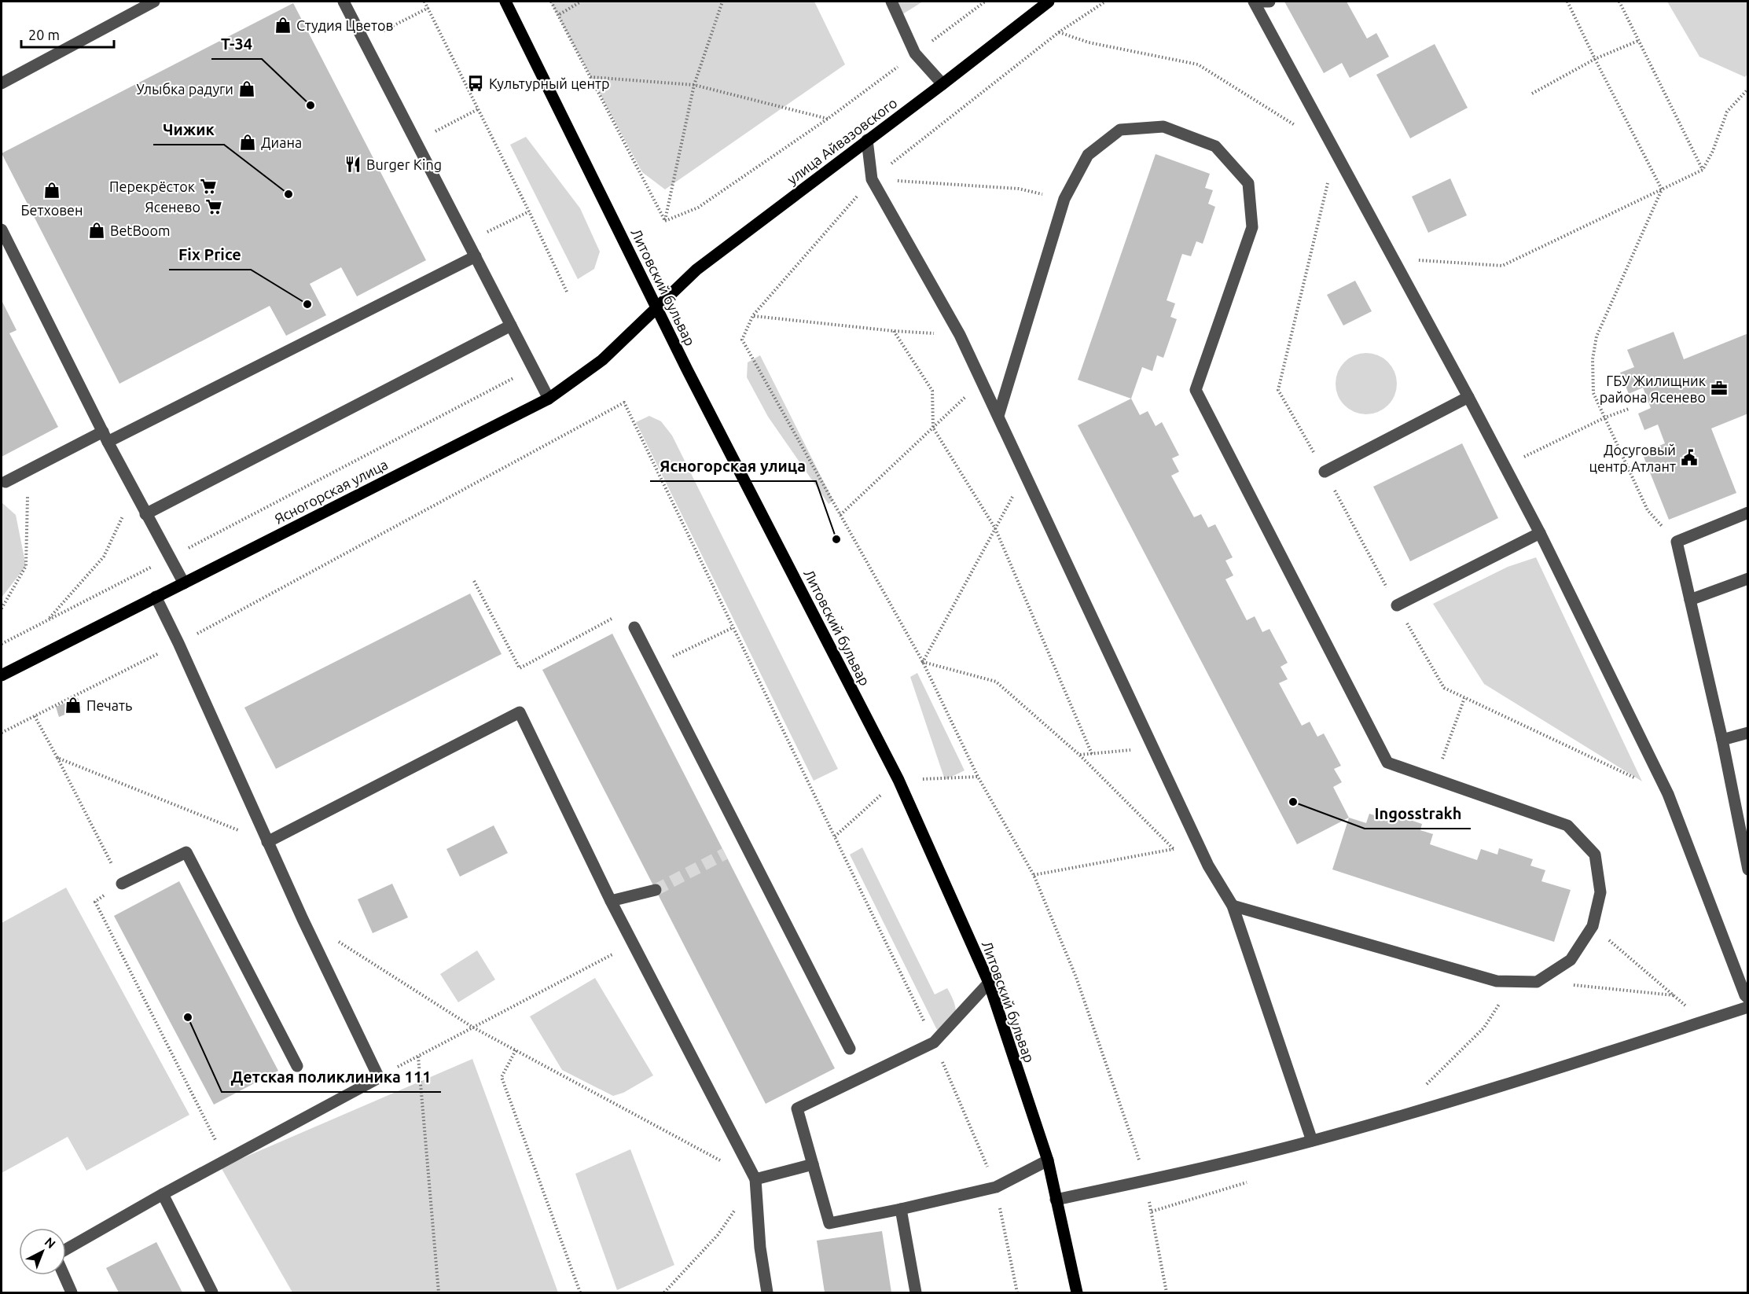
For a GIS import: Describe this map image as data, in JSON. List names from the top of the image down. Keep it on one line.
{"streets":{"main road":["улица Айвазовского","Литовский бульвар","Ясногорская улица"]},"crossings":[["улица Айвазовского","Литовский бульвар"],["улица Айвазовского","Ясногорская улица"],["Литовский бульвар","Ясногорская улица"]],"places":{"shop":["Студия Цветов","Улыбка радуги","Диана","Бетховен","BetBoom","Печать"],"bus stop":["Культурный центр"],"other":["T-34","Чижик","Fix Price","Ясногорская улица","Ingosstrakh","Детская поликлиника 111"],"restaurant":["Burger King"],"supermarket":["Перекрёсток","Ясенево"],"office":["ГБУ Жилищник района Ясенево"],"public building":["Досуговый центр Атлант"]},"scale_bar":"20 m","north":"top right"}
